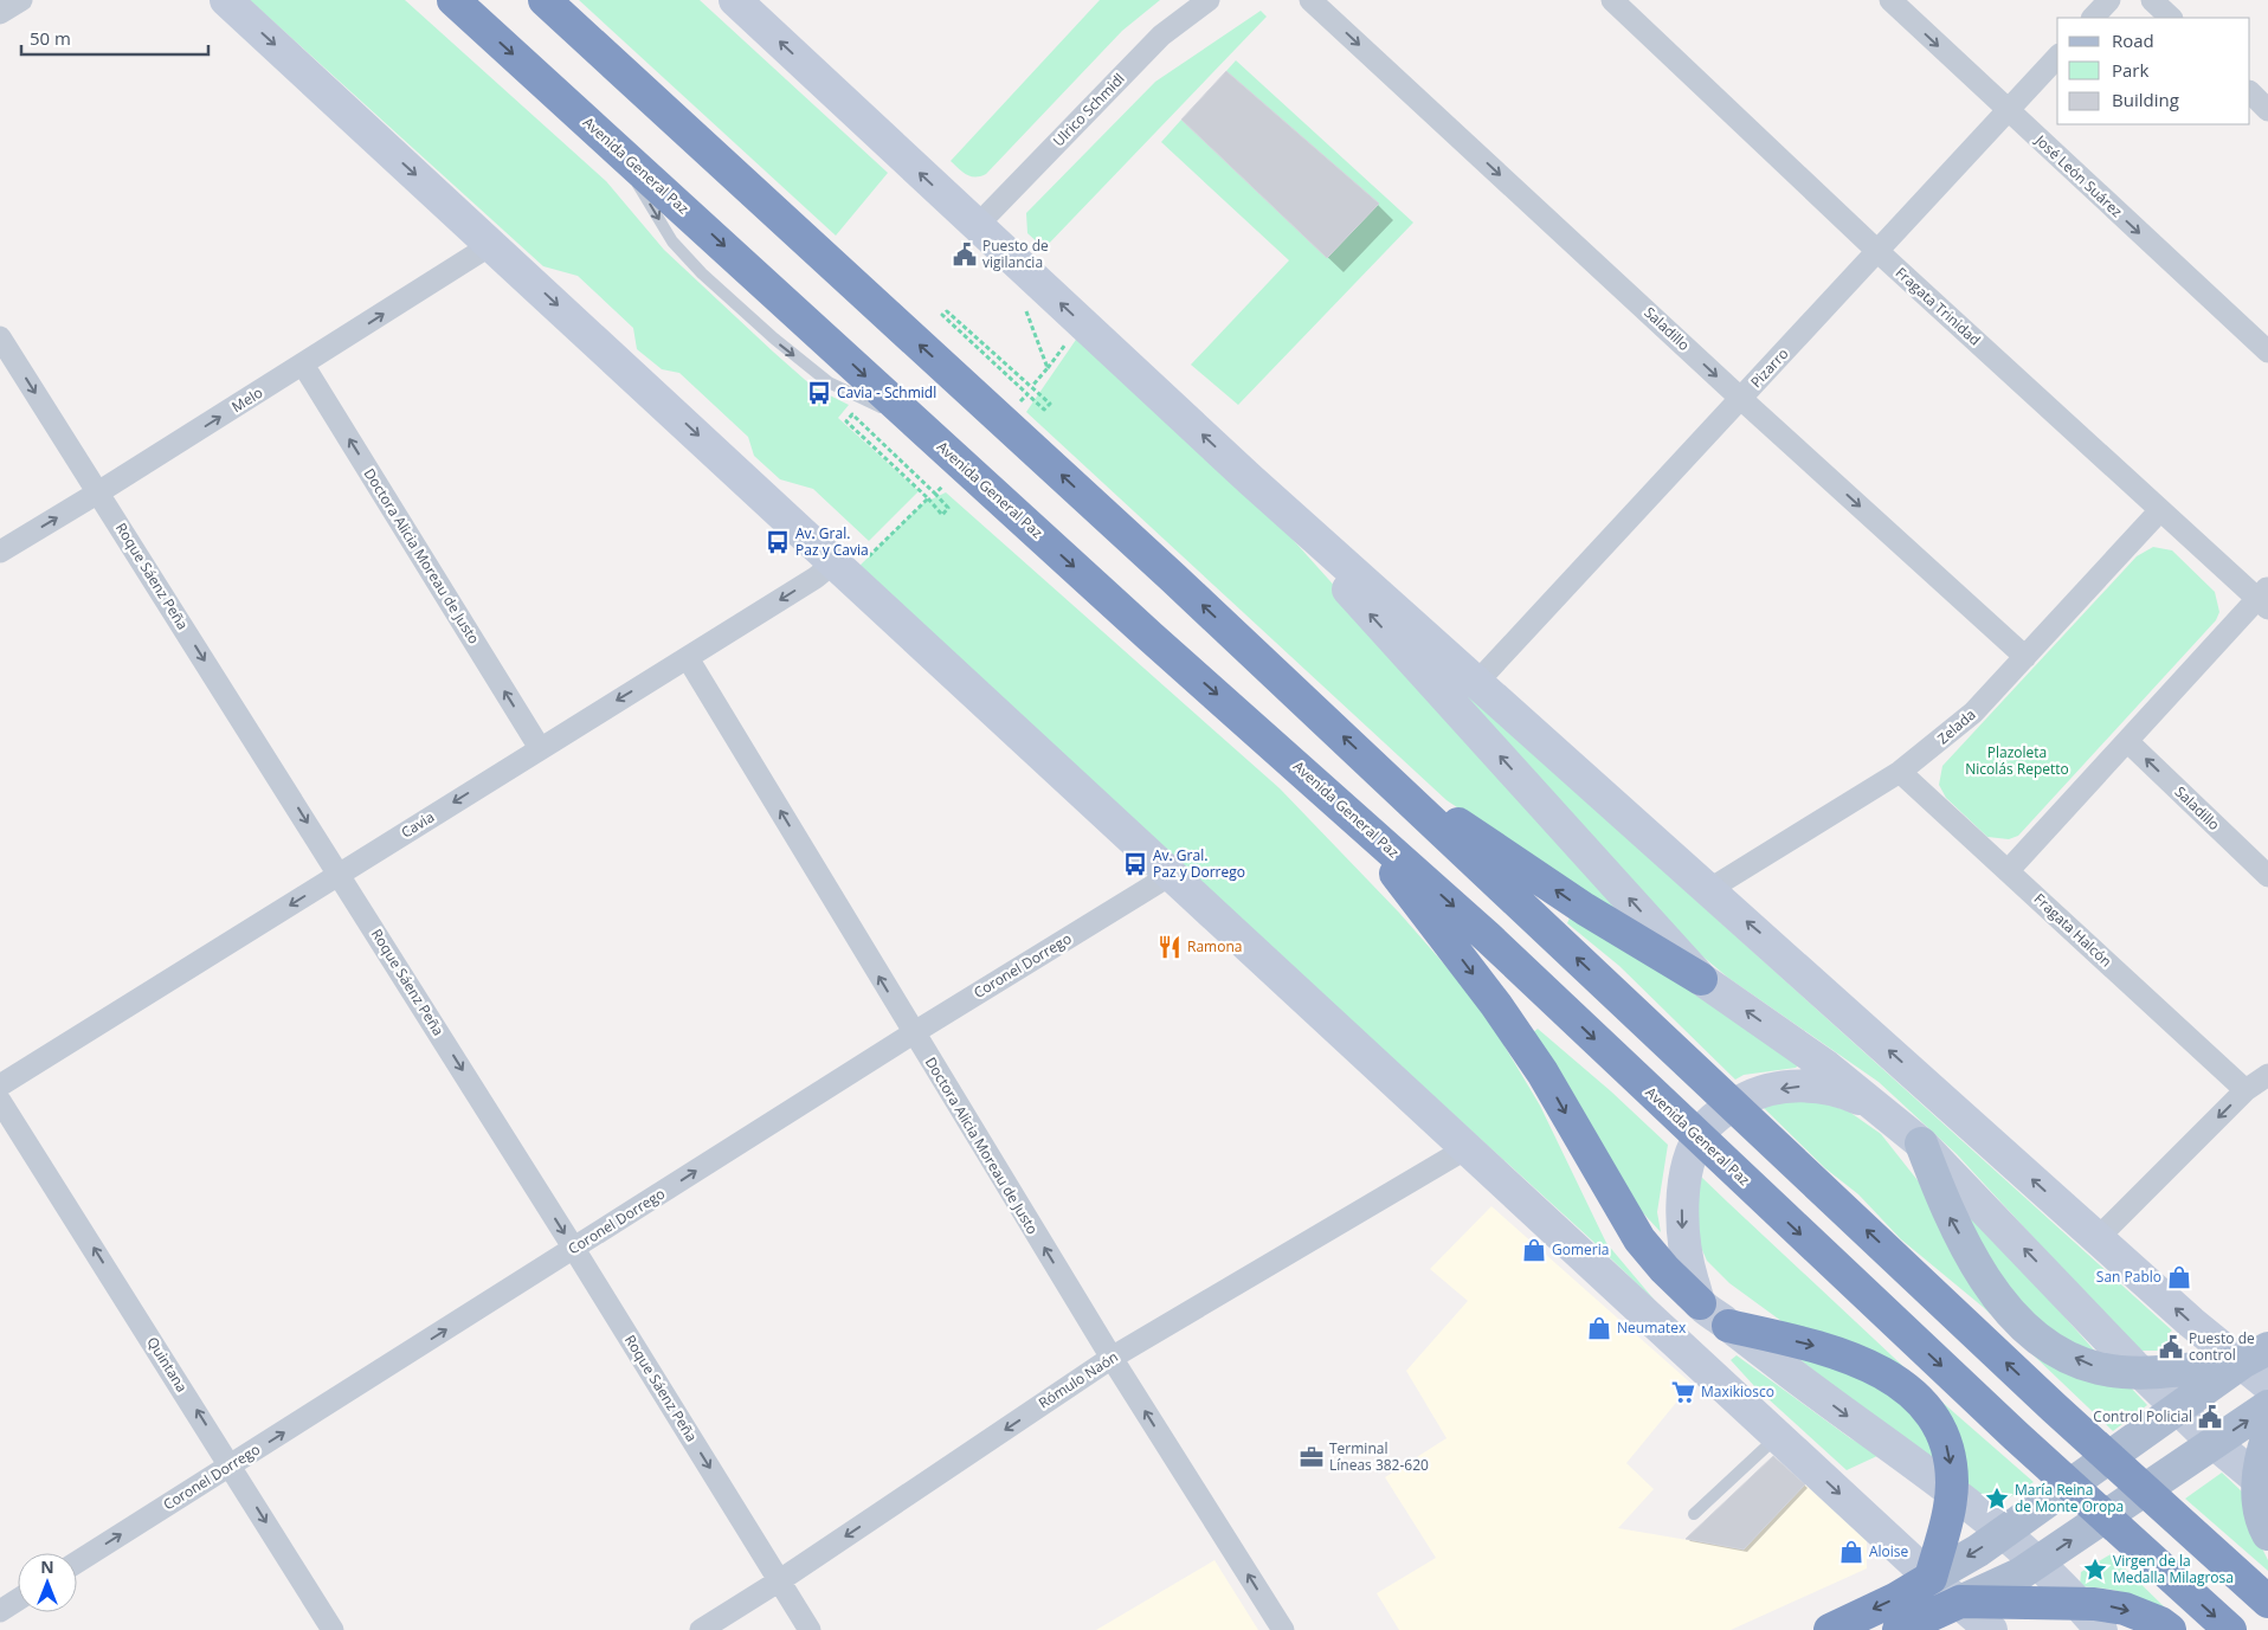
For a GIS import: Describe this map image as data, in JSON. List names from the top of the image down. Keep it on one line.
{"streets":{"highway":["Avenida General Paz"],"street":["Ulrico Schmidl","José León Suárez","Fragata Trinidad","Saladillo","Pizarro","Melo","Doctora Alicia Moreau de Justo","Roque Sáenz Peña","Zelada","Cavia","Fragata Halcón","Coronel Dorrego","Quintana","Rómulo Naón"]},"crossings":[["José León Suárez","Pizarro"],["Fragata Trinidad","Pizarro"],["Fragata Trinidad","Zelada"],["Saladillo","Pizarro"],["Saladillo","Zelada"],["Melo","Doctora Alicia Moreau de Justo"],["Melo","Roque Sáenz Peña"],["Doctora Alicia Moreau de Justo","Cavia"],["Doctora Alicia Moreau de Justo","Coronel Dorrego"],["Doctora Alicia Moreau de Justo","Rómulo Naón"],["Roque Sáenz Peña","Cavia"],["Roque Sáenz Peña","Coronel Dorrego"],["Roque Sáenz Peña","Rómulo Naón"],["Zelada","Fragata Halcón"],["Coronel Dorrego","Quintana"]],"one_way":["José León Suárez","Melo","Doctora Alicia Moreau de Justo","Roque Sáenz Peña","Cavia","Coronel Dorrego","Rómulo Naón"],"parks":["Plazoleta Nicolás Repetto"],"places":{"public building":["Puesto de vigilancia","Puesto de control","Control Policial"],"bus stop":["Cavia - Schmidl","Av. Gral. Paz y Cavia","Av. Gral. Paz y Dorrego"],"restaurant":["Ramona"],"shop":["Gomeria","San Pablo","Neumatex","Aloise"],"supermarket":["Maxikiosco"],"office":["Terminal Líneas 382-620"],"place":["María Reina de Monte Oropa","Virgen de la Medalla Milagrosa"]},"legend":["Road","Park","Building"],"scale_bar":"50 m","north":"top"}
